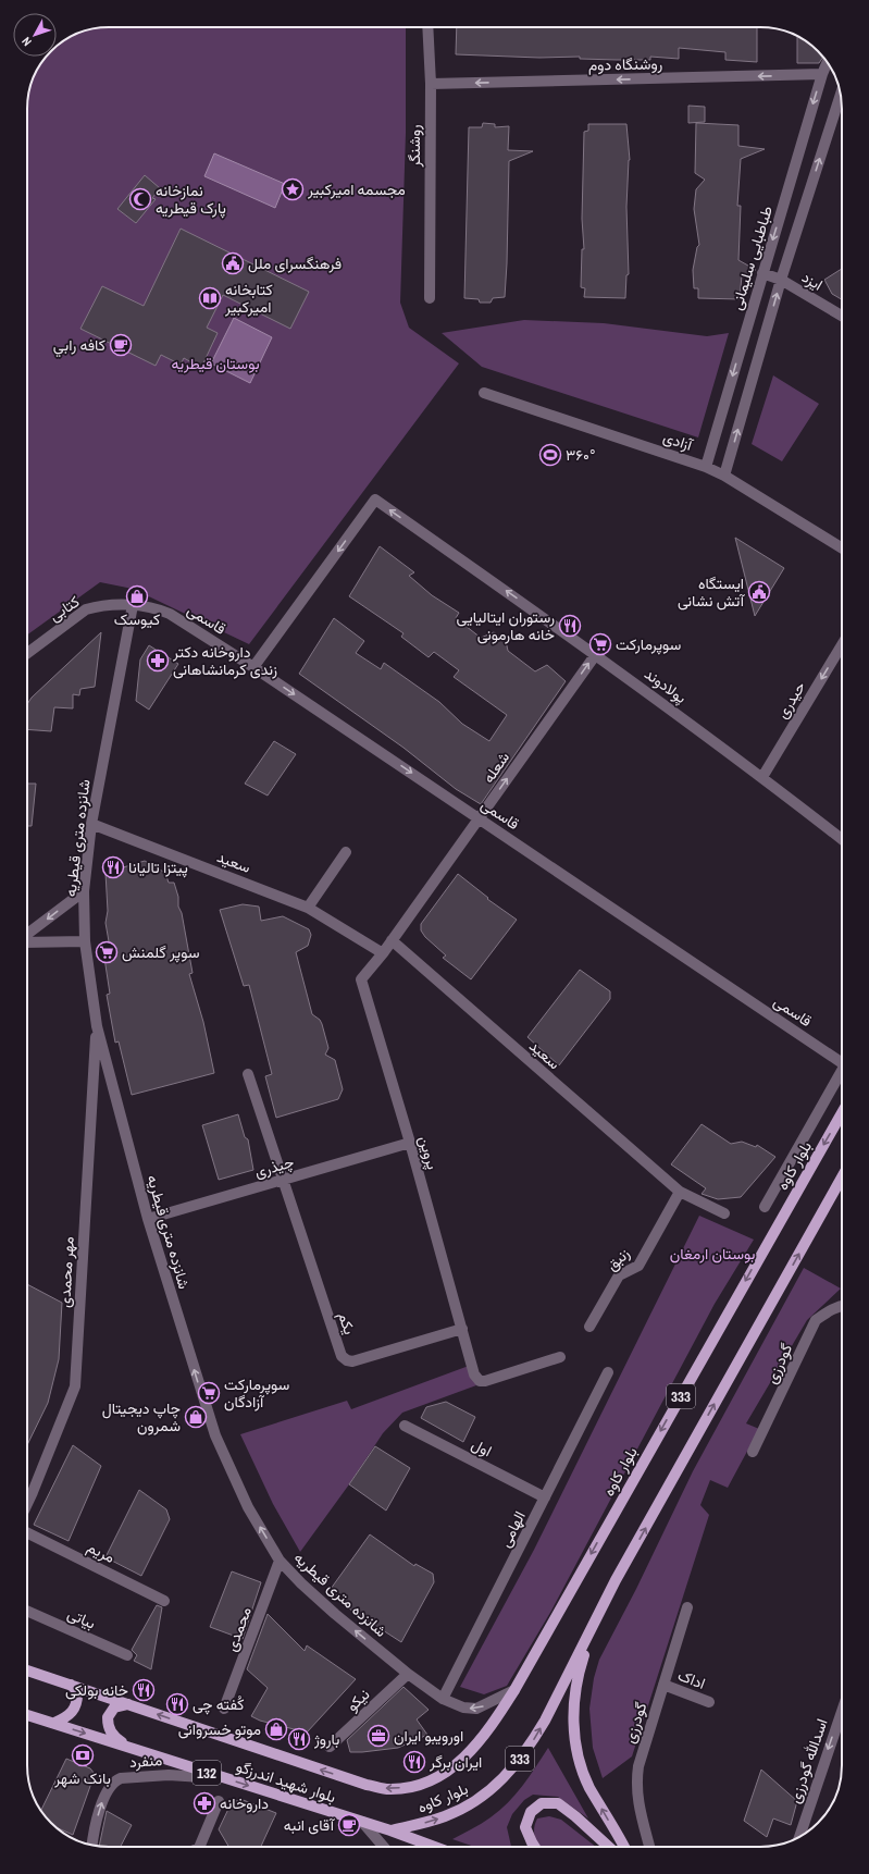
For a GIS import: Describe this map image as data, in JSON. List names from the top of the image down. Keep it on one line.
{"streets":{"main road":["بلوار کاوه","333","132","بلوار شهید اندرزگو"],"street":["روشنگاه دوم","روشنگر","طباطبایی سلیمانی","ایزد","آزادی","کتابی","قاسمی","پولادوند","حیدری","شعله","شانزده متری قیطریه","سعید","پروین","چیذری","زنبق","مهر محمدی","یکم","گودرزی","اول","الهامی","مریم","بیاتی","محمدی","اداک","نیکو","منفرد","اسدالله گودرزی"]},"crossings":[["روشنگاه دوم","روشنگر"],["روشنگاه دوم","طباطبایی سلیمانی"],["طباطبایی سلیمانی","ایزد"],["طباطبایی سلیمانی","آزادی"],["کتابی","قاسمی"],["کتابی","شانزده متری قیطریه"],["قاسمی","پولادوند"],["قاسمی","شعله"],["قاسمی","شانزده متری قیطریه"],["پولادوند","حیدری"],["پولادوند","شعله"],["شعله","سعید"],["شعله","پروین"],["شانزده متری قیطریه","سعید"],["شانزده متری قیطریه","بلوار کاوه"],["شانزده متری قیطریه","چیذری"],["شانزده متری قیطریه","مهر محمدی"],["شانزده متری قیطریه","الهامی"],["شانزده متری قیطریه","محمدی"],["شانزده متری قیطریه","نیکو"],["سعید","پروین"],["سعید","زنبق"],["پروین","چیذری"],["پروین","یکم"],["بلوار کاوه","بلوار شهید اندرزگو"],["چیذری","یکم"],["گودرزی","اداک"],["اول","الهامی"],["منفرد","بلوار شهید اندرزگو"]],"one_way":["روشنگاه دوم","حیدری","شعله","شانزده متری قیطریه","منفرد","اسدالله گودرزی"],"parks":["بوستان قیطریه","بوستان ارمغان"],"places":{"place":["مجسمه امیرکبیر"],"mosque":["نمازخانه پارک قیطریه"],"public building":["فرهنگسرای ملل","ایستگاه آتش نشانی"],"library":["کتابخانه امیرکبیر"],"cafe":["كافه رابي","آقای انبه"],"sports":["۳۶۰°"],"shop":["کیوسک","چاپ دیجیتال شمرون","موتو خسروانی"],"restaurant":["رستوران ایتالیایی خانه هارمونی","پیتزا تالیانا","خانه بولکی","کُفته چی","باروژ","ایران برگر"],"supermarket":["سوپرمارکت","سوپر گلمنش","سوپرمارکت آزادگان"],"pharmacy":["داروخانه دکتر زندی کرمانشاهانی","داروخانه"],"office":["اورویبو ایران"],"bank":["بانک شهر"]},"north":"bottom left"}
